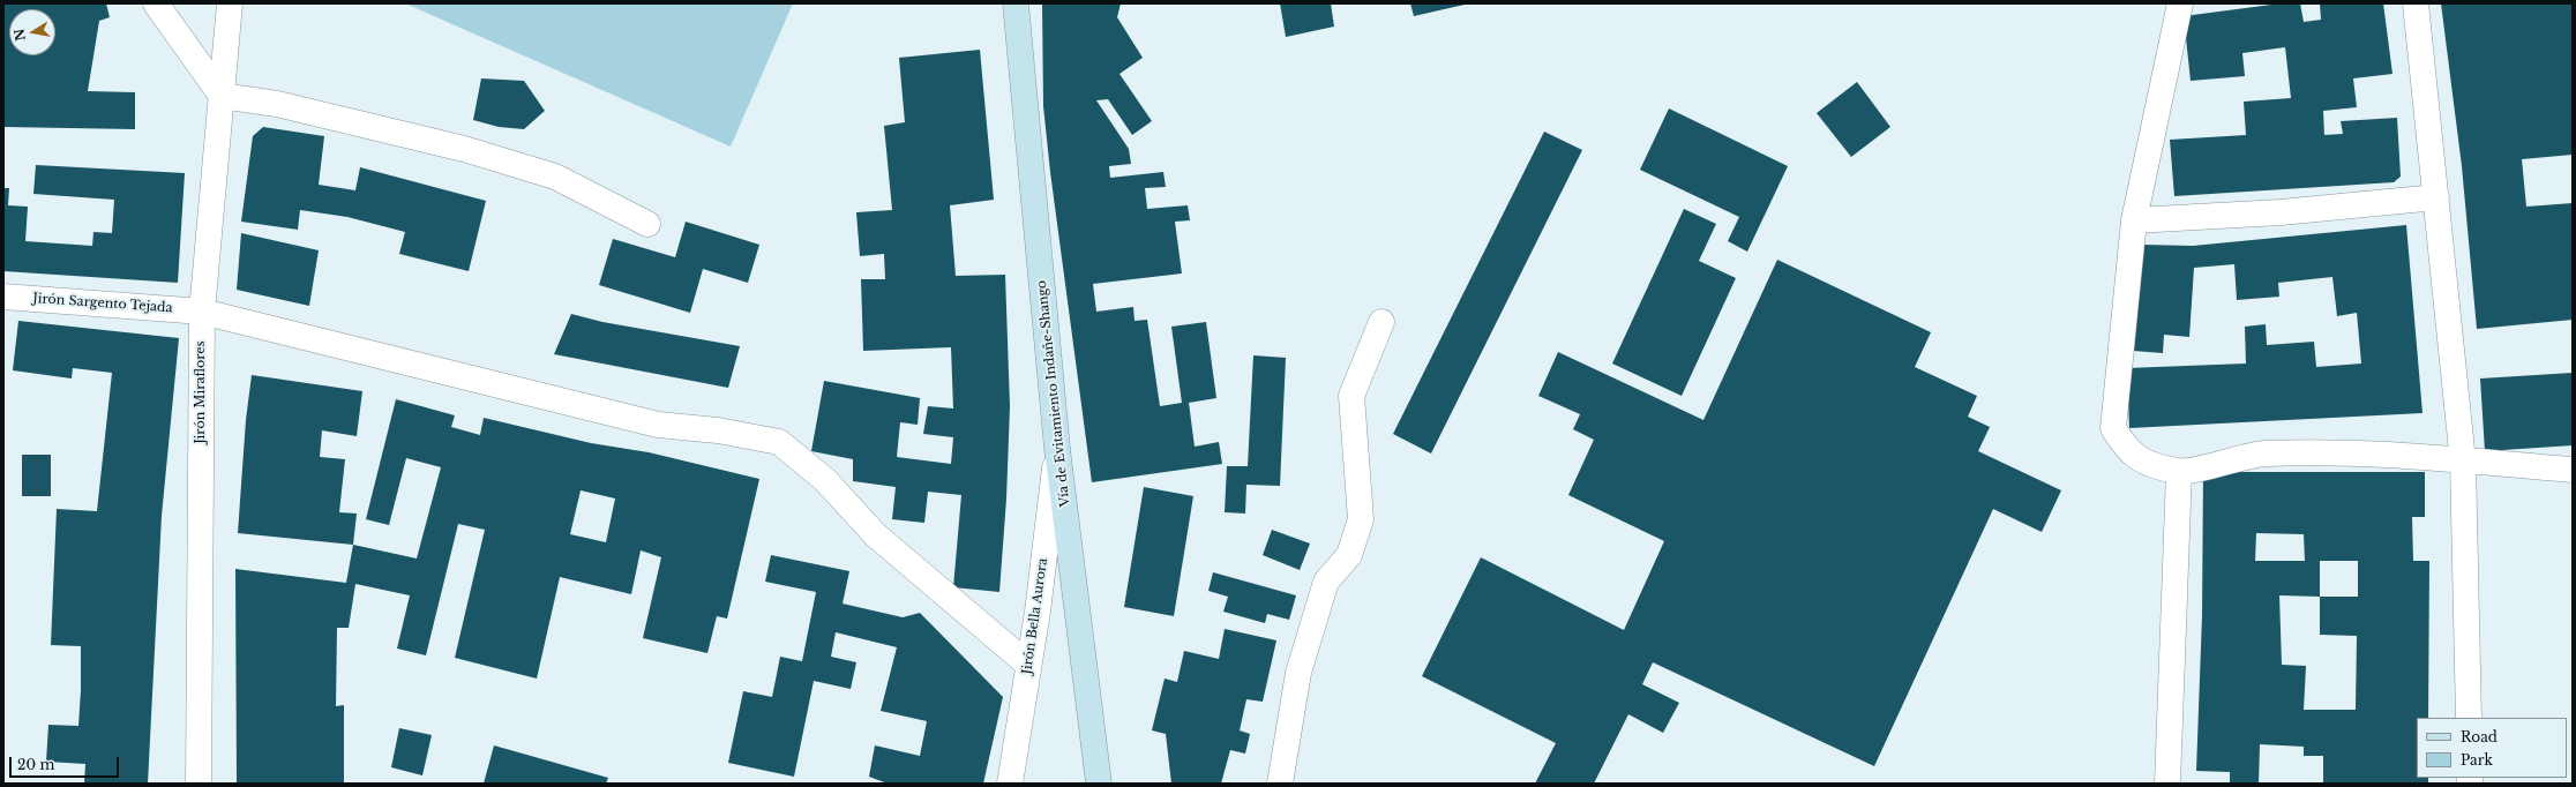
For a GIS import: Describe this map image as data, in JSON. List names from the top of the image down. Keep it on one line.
{"streets":{"main road":["Vía de Evitamiento Indañe-Shango"],"street":["Jirón Sargento Tejada","Jirón Miraflores","Jirón Bella Aurora"]},"crossings":[["Jirón Sargento Tejada","Jirón Miraflores"],["Jirón Sargento Tejada","Jirón Bella Aurora"],["Vía de Evitamiento Indañe-Shango","Jirón Bella Aurora"]],"legend":["Road","Park"],"scale_bar":"20 m","north":"left"}
